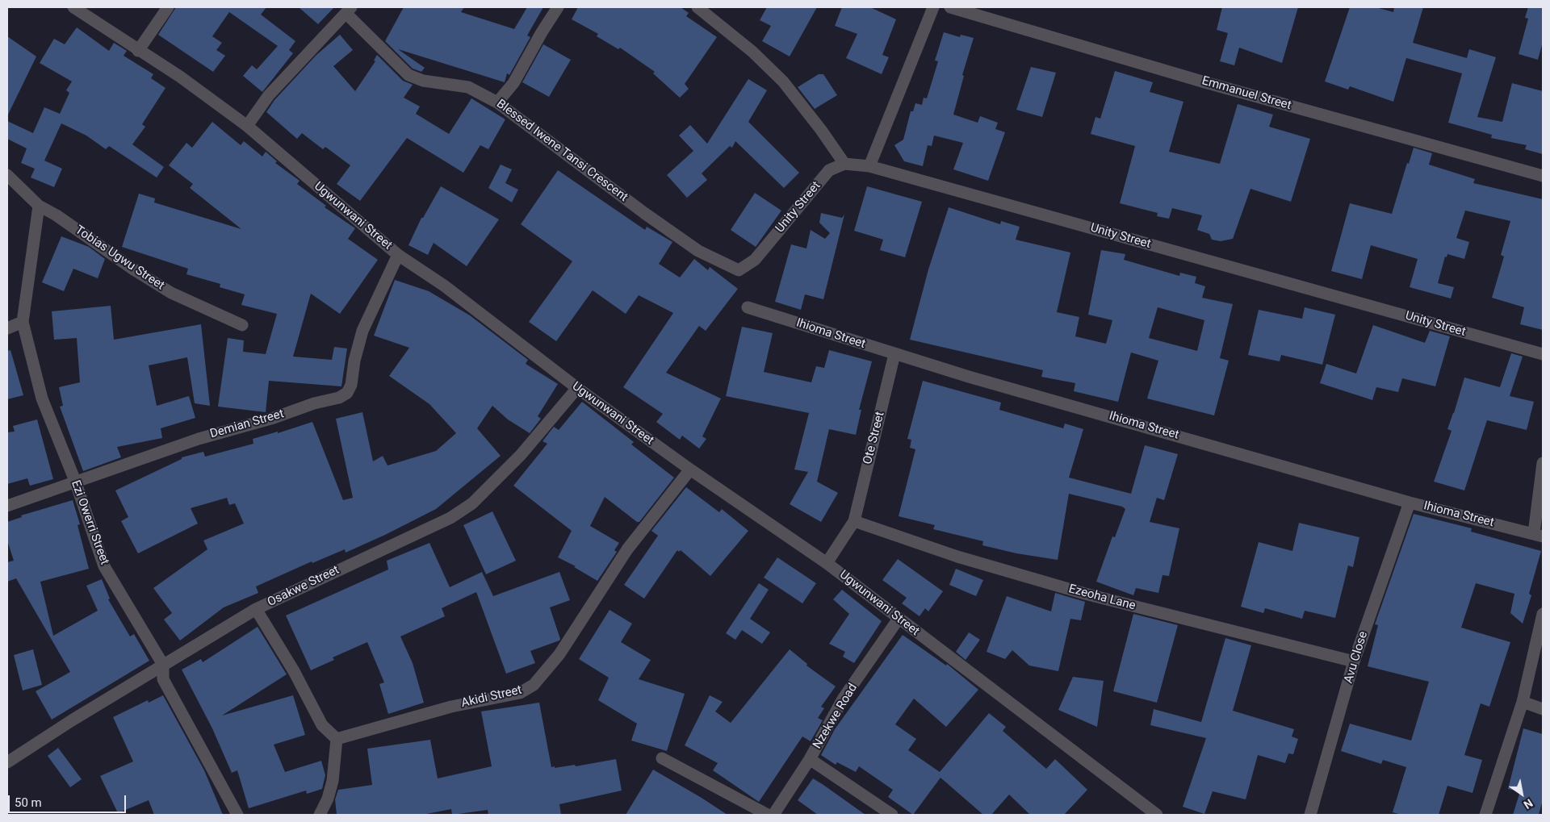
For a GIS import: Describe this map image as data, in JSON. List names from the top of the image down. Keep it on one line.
{"streets":{"street":["Emmanuel Street","Blessed Iwene Tansi Crescent","Unity Street","Ugwunwani Street","Tobias Ugwu Street","Ihioma Street","Demian Street","Ote Street","Ezi Owerri Street","Osakwe Street","Ezeoha Lane","Avu Close","Akidi Street","Nzekwe Road"]},"crossings":[["Blessed Iwene Tansi Crescent","Unity Street"],["Ugwunwani Street","Demian Street"],["Ugwunwani Street","Ote Street"],["Ugwunwani Street","Osakwe Street"],["Ugwunwani Street","Akidi Street"],["Ugwunwani Street","Nzekwe Road"],["Tobias Ugwu Street","Ezi Owerri Street"],["Ihioma Street","Ote Street"],["Ihioma Street","Avu Close"],["Demian Street","Ezi Owerri Street"],["Ote Street","Ezeoha Lane"],["Ezi Owerri Street","Osakwe Street"],["Ezeoha Lane","Avu Close"]],"scale_bar":"50 m","north":"bottom right"}
